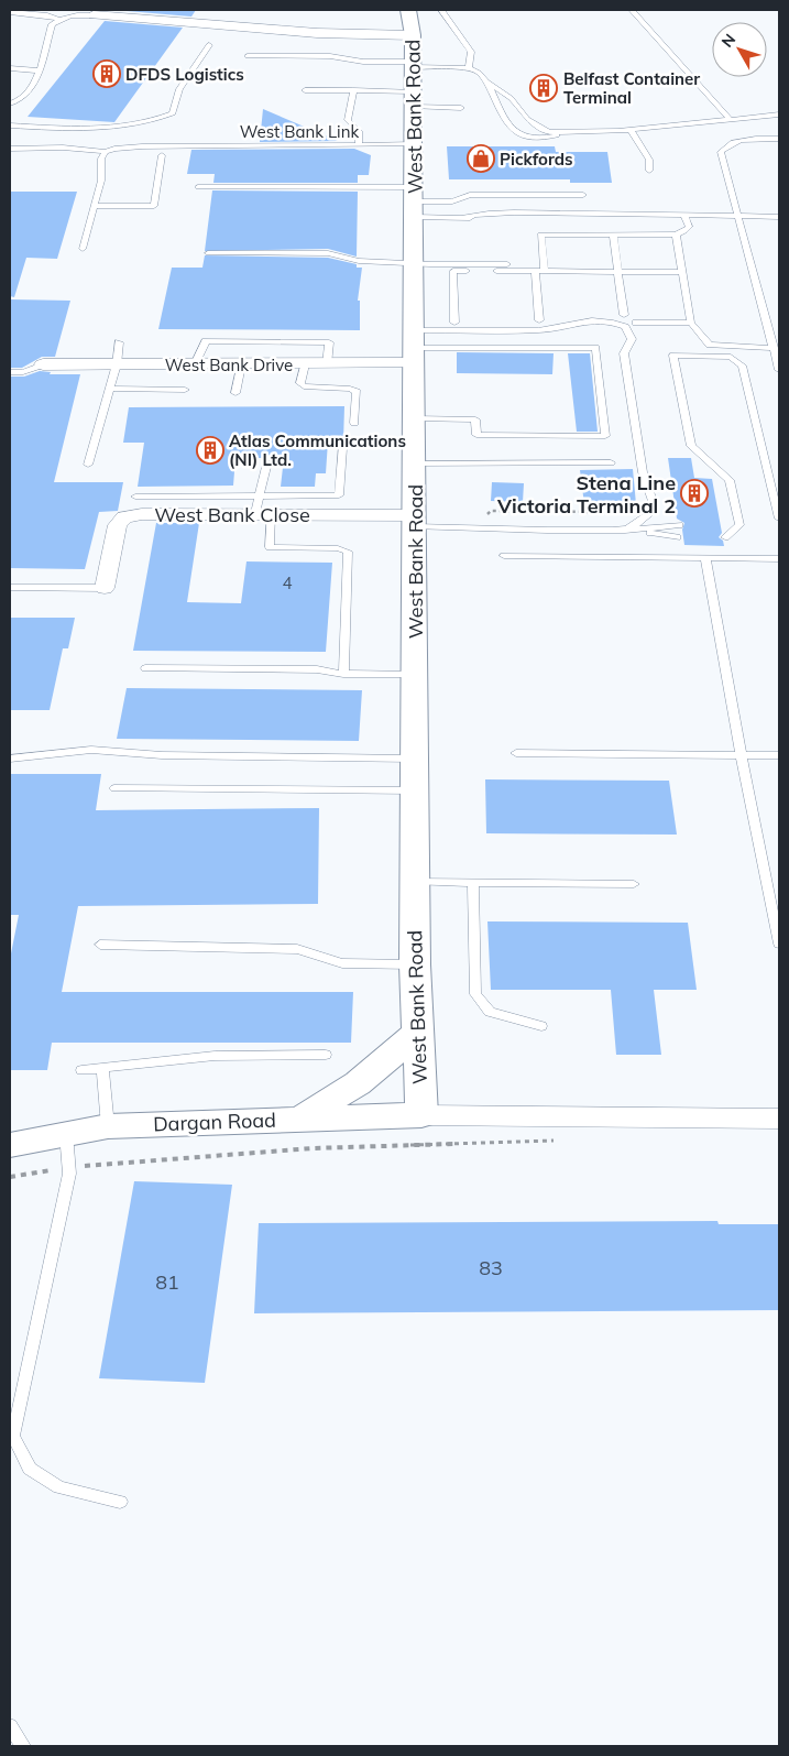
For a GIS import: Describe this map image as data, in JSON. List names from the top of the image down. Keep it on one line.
{"streets":{"street":["West Bank Road","West Bank Drive","West Bank Close","Dargan Road"],"lane":["West Bank Link"]},"crossings":[["West Bank Road","West Bank Link"],["West Bank Road","West Bank Drive"],["West Bank Road","West Bank Close"],["West Bank Road","Dargan Road"]],"places":{"building":["DFDS Logistics","Belfast Container Terminal","Atlas Communications (NI) Ltd.","Stena Line Victoria Terminal 2"],"shop":["Pickfords"]},"house_numbers":["4","83","81"],"north":"top left"}
